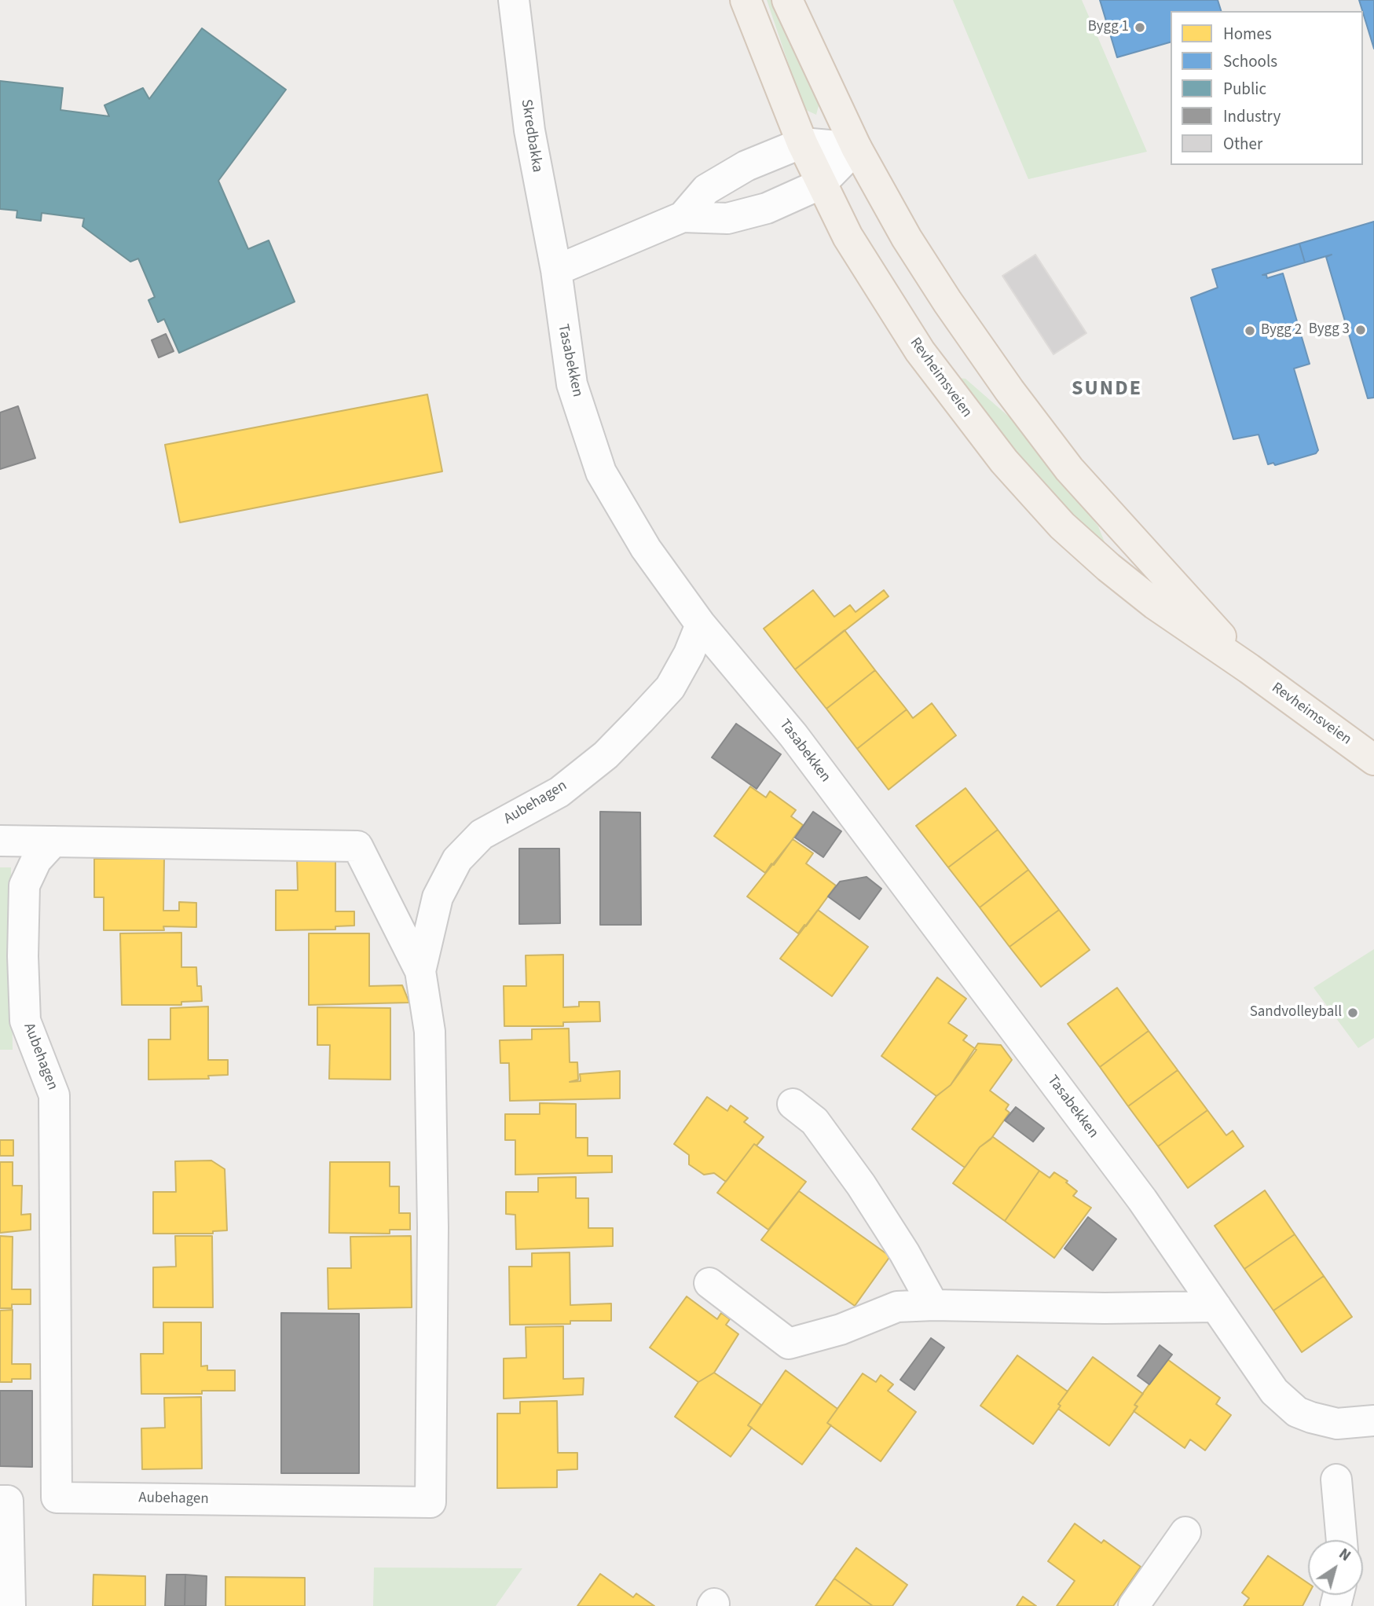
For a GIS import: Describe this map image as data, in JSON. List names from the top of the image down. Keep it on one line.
{"streets":{"main road":["Revheimsveien"],"street":["Skredbakka","Tasabekken","Aubehagen"]},"crossings":[["Skredbakka","Tasabekken"],["Tasabekken","Aubehagen"]],"districts":["SUNDE"],"places":["Bygg 1","Bygg 3","Bygg 2","Sandvolleyball"],"legend":["Homes","Schools","Public","Industry","Other"],"north":"top right"}
